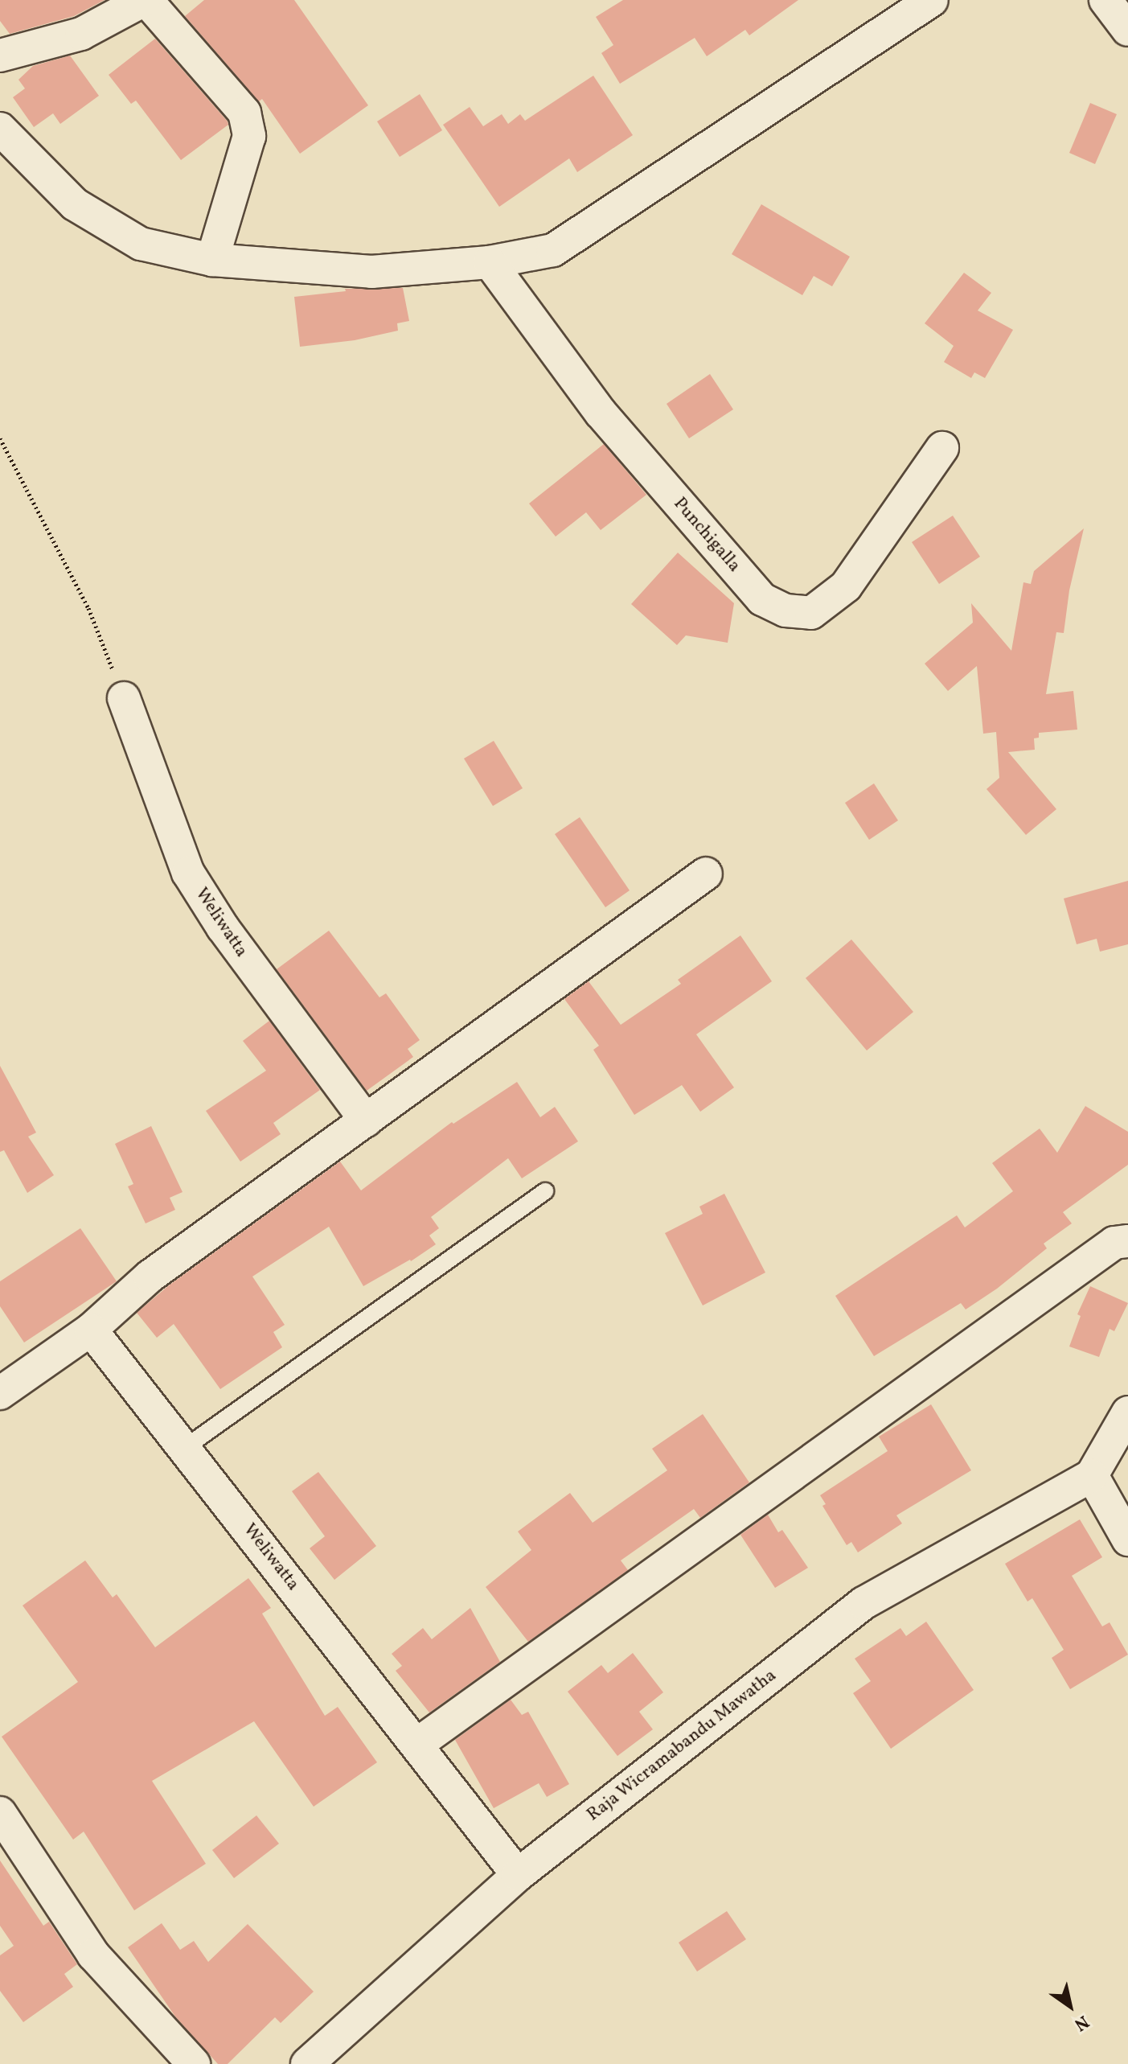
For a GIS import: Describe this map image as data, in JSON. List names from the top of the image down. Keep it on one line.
{"streets":{"street":["Punchigalla","Weliwatta","Raja Wicramabandu Mawatha"]},"crossings":[["Weliwatta","Raja Wicramabandu Mawatha"]],"north":"bottom right"}
